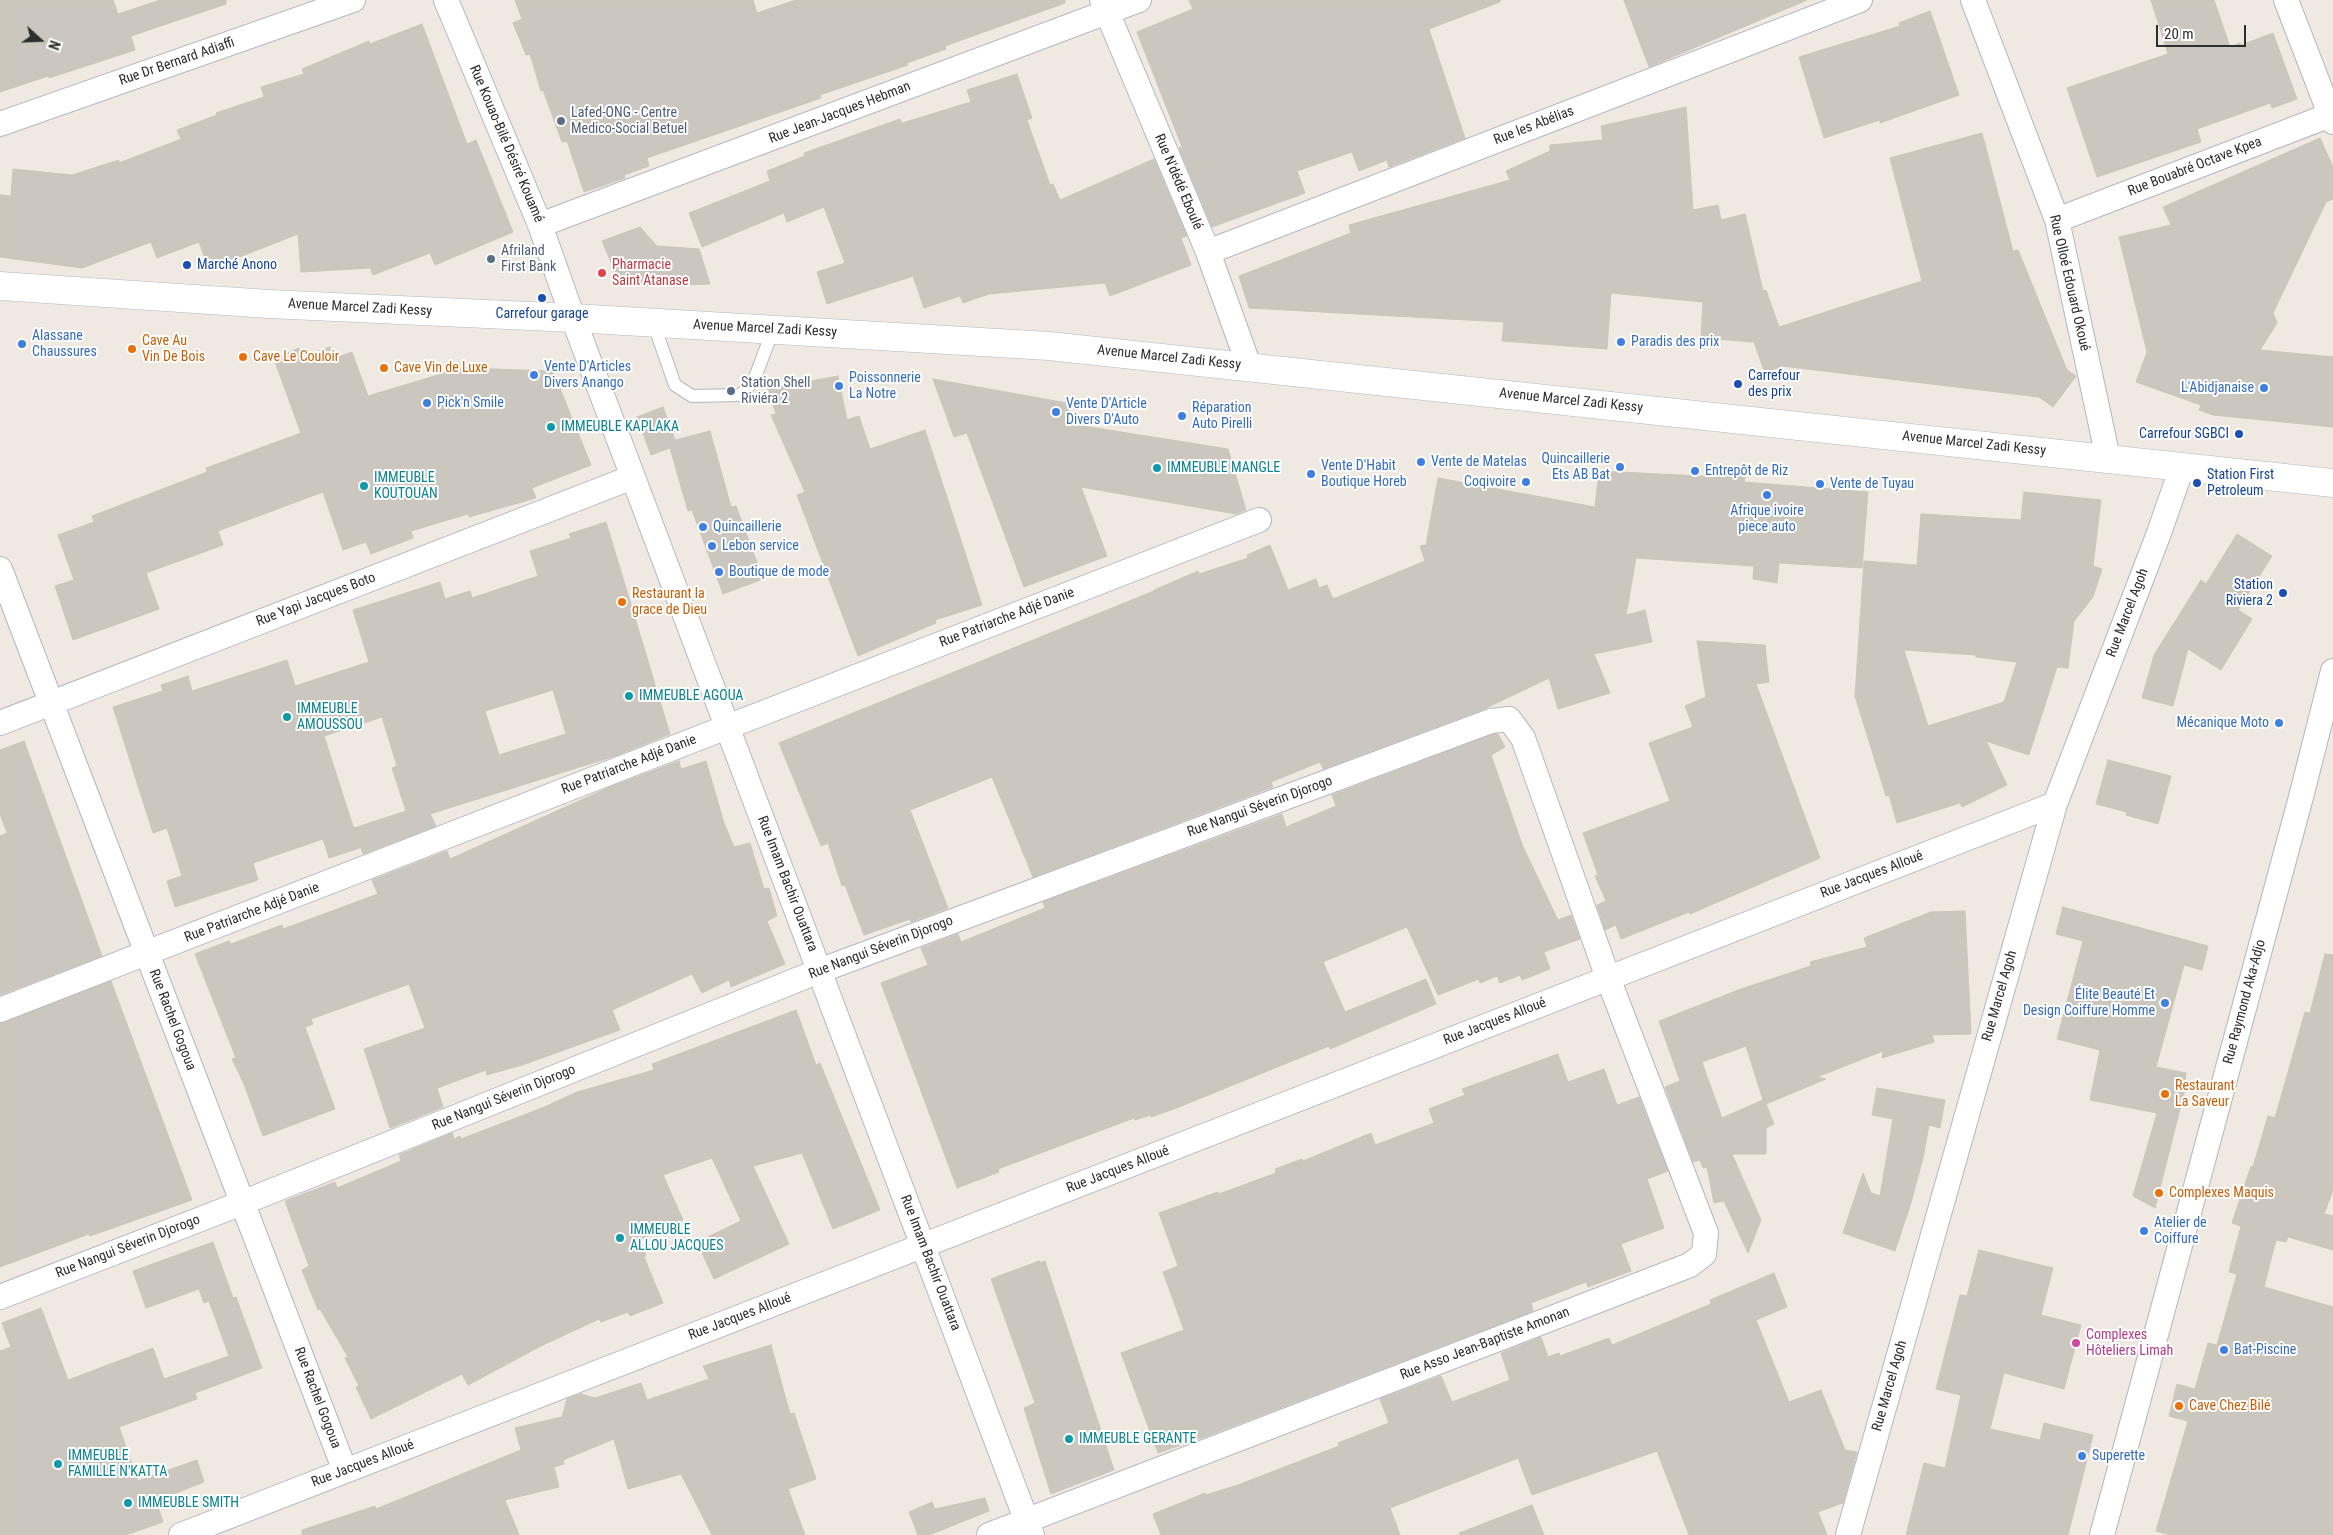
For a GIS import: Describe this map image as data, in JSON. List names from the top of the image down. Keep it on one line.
{"streets":{"street":["Rue Dr Bernard Adiaffi","Rue Jean-Jacques Hebman","Rue les Abélias","Rue Kouao-Bilé Désiré Kouamé","Rue Bouabré Octave Kpea","Rue N'dédé Eboulé","Rue Olloé Edouard Okoué","Avenue Marcel Zadi Kessy","Rue Yapi Jacques Boto","Rue Marcel Agoh","Rue Patriarche Adjé Danie","Rue Nangui Séverin Djorogo","Rue Jacques Alloué","Rue Imam Bachir Ouattara","Rue Raymond Aka-Adjo","Rue Rachel Gogoua","Rue Asso Jean-Baptiste Amonan"]},"crossings":[["Rue Jean-Jacques Hebman","Rue Kouao-Bilé Désiré Kouamé"],["Rue Jean-Jacques Hebman","Rue N'dédé Eboulé"],["Rue les Abélias","Rue N'dédé Eboulé"],["Rue Kouao-Bilé Désiré Kouamé","Avenue Marcel Zadi Kessy"],["Rue Kouao-Bilé Désiré Kouamé","Rue Imam Bachir Ouattara"],["Rue Bouabré Octave Kpea","Rue Olloé Edouard Okoué"],["Rue N'dédé Eboulé","Avenue Marcel Zadi Kessy"],["Rue Olloé Edouard Okoué","Avenue Marcel Zadi Kessy"],["Avenue Marcel Zadi Kessy","Rue Marcel Agoh"],["Avenue Marcel Zadi Kessy","Rue Imam Bachir Ouattara"],["Rue Yapi Jacques Boto","Rue Imam Bachir Ouattara"],["Rue Yapi Jacques Boto","Rue Rachel Gogoua"],["Rue Marcel Agoh","Rue Jacques Alloué"],["Rue Patriarche Adjé Danie","Rue Imam Bachir Ouattara"],["Rue Patriarche Adjé Danie","Rue Rachel Gogoua"],["Rue Nangui Séverin Djorogo","Rue Jacques Alloué"],["Rue Nangui Séverin Djorogo","Rue Imam Bachir Ouattara"],["Rue Nangui Séverin Djorogo","Rue Rachel Gogoua"],["Rue Nangui Séverin Djorogo","Rue Asso Jean-Baptiste Amonan"],["Rue Jacques Alloué","Rue Imam Bachir Ouattara"],["Rue Jacques Alloué","Rue Rachel Gogoua"],["Rue Jacques Alloué","Rue Asso Jean-Baptiste Amonan"],["Rue Imam Bachir Ouattara","Rue Asso Jean-Baptiste Amonan"]],"places":["Lafed-ONG - Centre Medico-Social Betuel","Afriland First Bank","Marché Anono","Pharmacie Saint Atanase","Carrefour garage","Paradis des prix","Alassane Chaussures","Cave Au Vin De Bois","Cave Le Couloir","Cave Vin de Luxe","Vente D'Articles Divers Anango","Carrefour des prix","Poissonnerie La Notre","L'Abidjanaise","Station Shell Riviéra 2","Pick'n Smile","Vente D'Article Divers D'Auto","Réparation Auto Pirelli","IMMEUBLE KAPLAKA","Carrefour SGBCI","Vente de Matelas","Quincaillerie Ets AB Bat","IMMEUBLE MANGLE","Entrepôt de Riz","Vente D'Habit Boutique Horeb","Coqivoire","Station First Petroleum","Vente de Tuyau","IMMEUBLE KOUTOUAN","Afrique ivoire piece auto","Quincaillerie","Lebon service","Boutique de mode","Station Riviera 2","Restaurant la grace de Dieu","IMMEUBLE AGOUA","IMMEUBLE AMOUSSOU","Mécanique Moto","Élite Beauté Et Design Coiffure Homme","Restaurant La Saveur","Complexes Maquis","Atelier de Coiffure","IMMEUBLE ALLOU JACQUES","Complexes Hôteliers Limah","Bat-Piscine","Cave Chez Bilé","IMMEUBLE GERANTE","Superette","IMMEUBLE FAMILLE N'KATTA","IMMEUBLE SMITH"],"scale_bar":"20 m","north":"right"}
